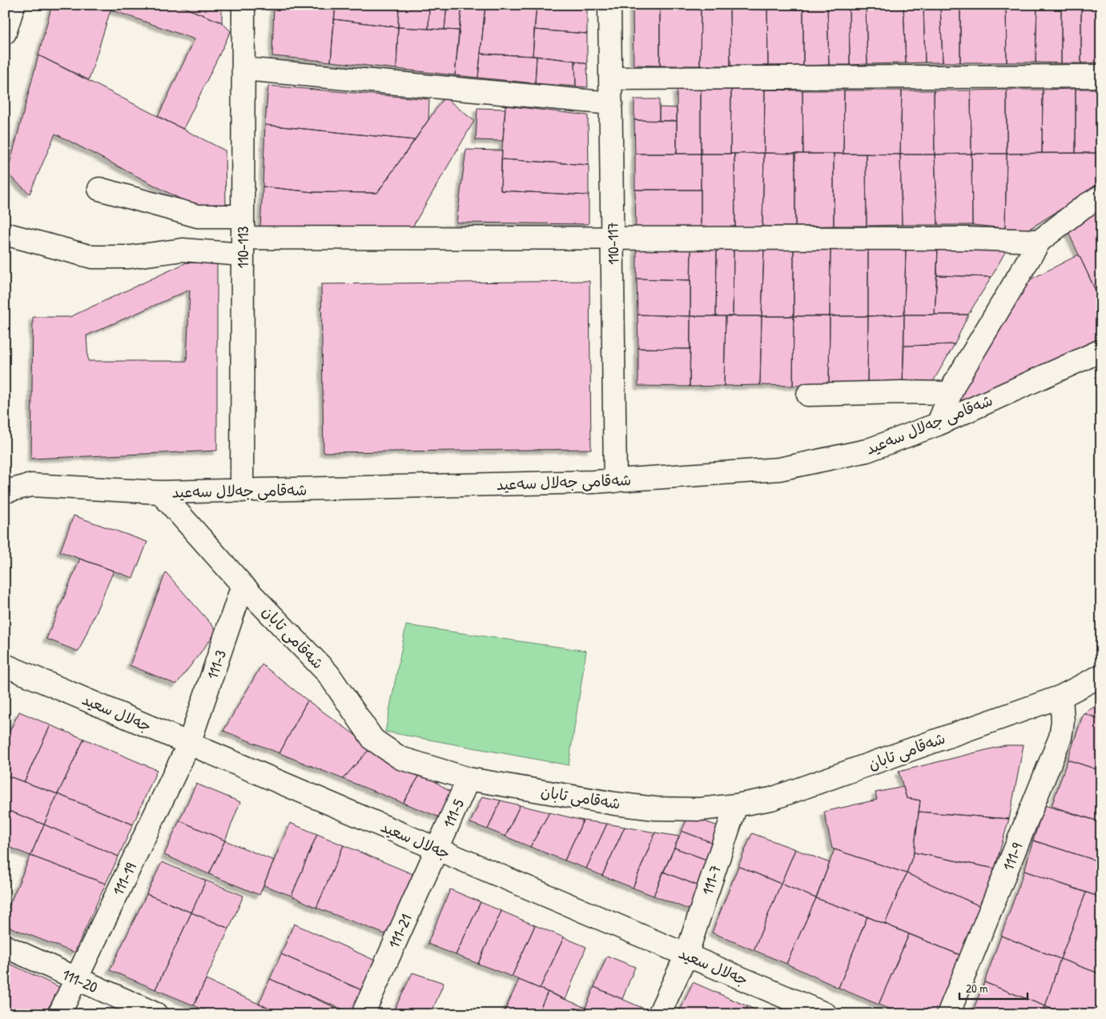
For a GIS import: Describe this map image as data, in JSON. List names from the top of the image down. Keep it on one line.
{"streets":{"street":["110-117","110-113","شەقامی جەلال سەعید","شەقامی تابان","111-3","جه‌لال سعید","111-5","111-9","111-19","111-7","111-21","111-20"]},"crossings":[["110-117","شەقامی جەلال سەعید"],["110-113","شەقامی جەلال سەعید"],["شەقامی جەلال سەعید","شەقامی تابان"],["شەقامی تابان","111-3"],["شەقامی تابان","111-5"],["شەقامی تابان","111-9"],["شەقامی تابان","111-7"],["111-3","جه‌لال سعید"],["111-3","111-19"],["جه‌لال سعید","111-5"],["جه‌لال سعید","111-19"],["جه‌لال سعید","111-7"],["جه‌لال سعید","111-21"],["111-5","111-21"],["111-19","111-20"]],"scale_bar":"20 m"}
